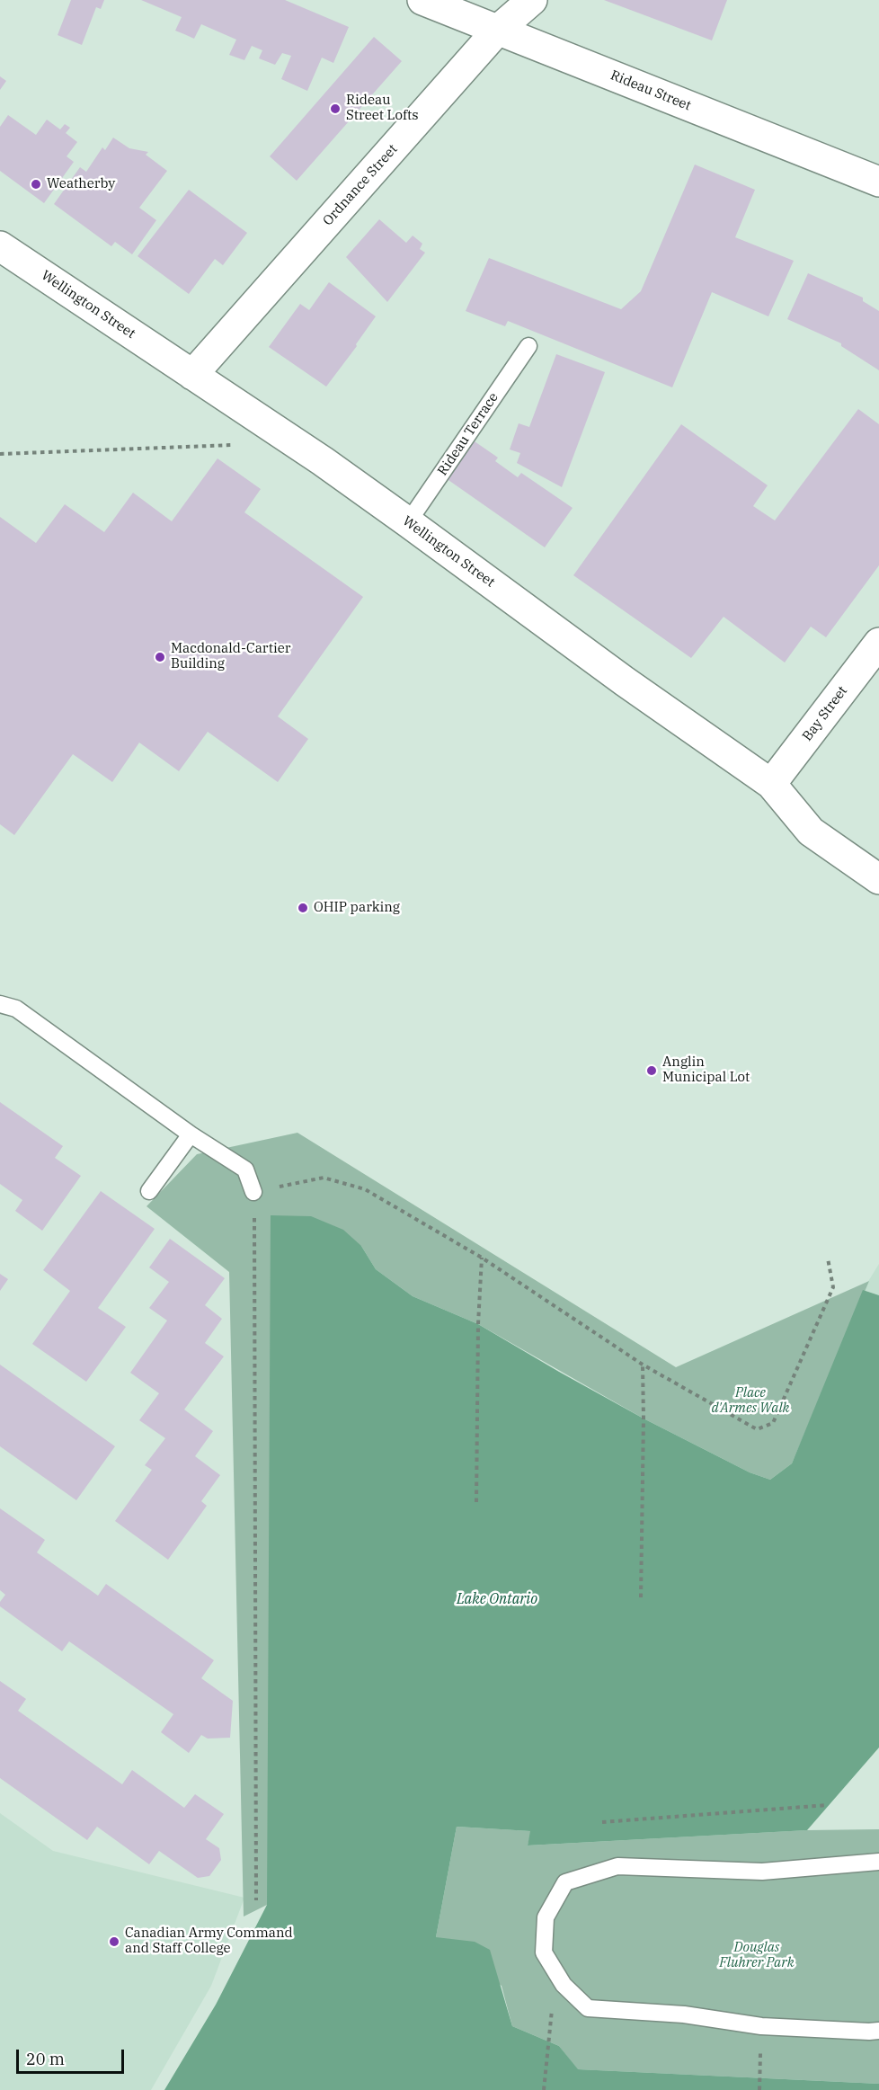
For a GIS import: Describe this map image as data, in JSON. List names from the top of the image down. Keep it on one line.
{"streets":{"street":["Rideau Street","Ordnance Street","Wellington Street","Bay Street"],"lane":["Rideau Terrace"]},"crossings":[["Rideau Street","Ordnance Street"],["Ordnance Street","Wellington Street"],["Wellington Street","Rideau Terrace"],["Wellington Street","Bay Street"]],"water":["Lake Ontario"],"parks":["Place d'Armes Walk","Douglas Fluhrer Park"],"places":["Rideau Street Lofts","Weatherby","Macdonald-Cartier Building","OHIP parking","Anglin Municipal Lot","Canadian Army Command and Staff College"],"scale_bar":"20 m"}
